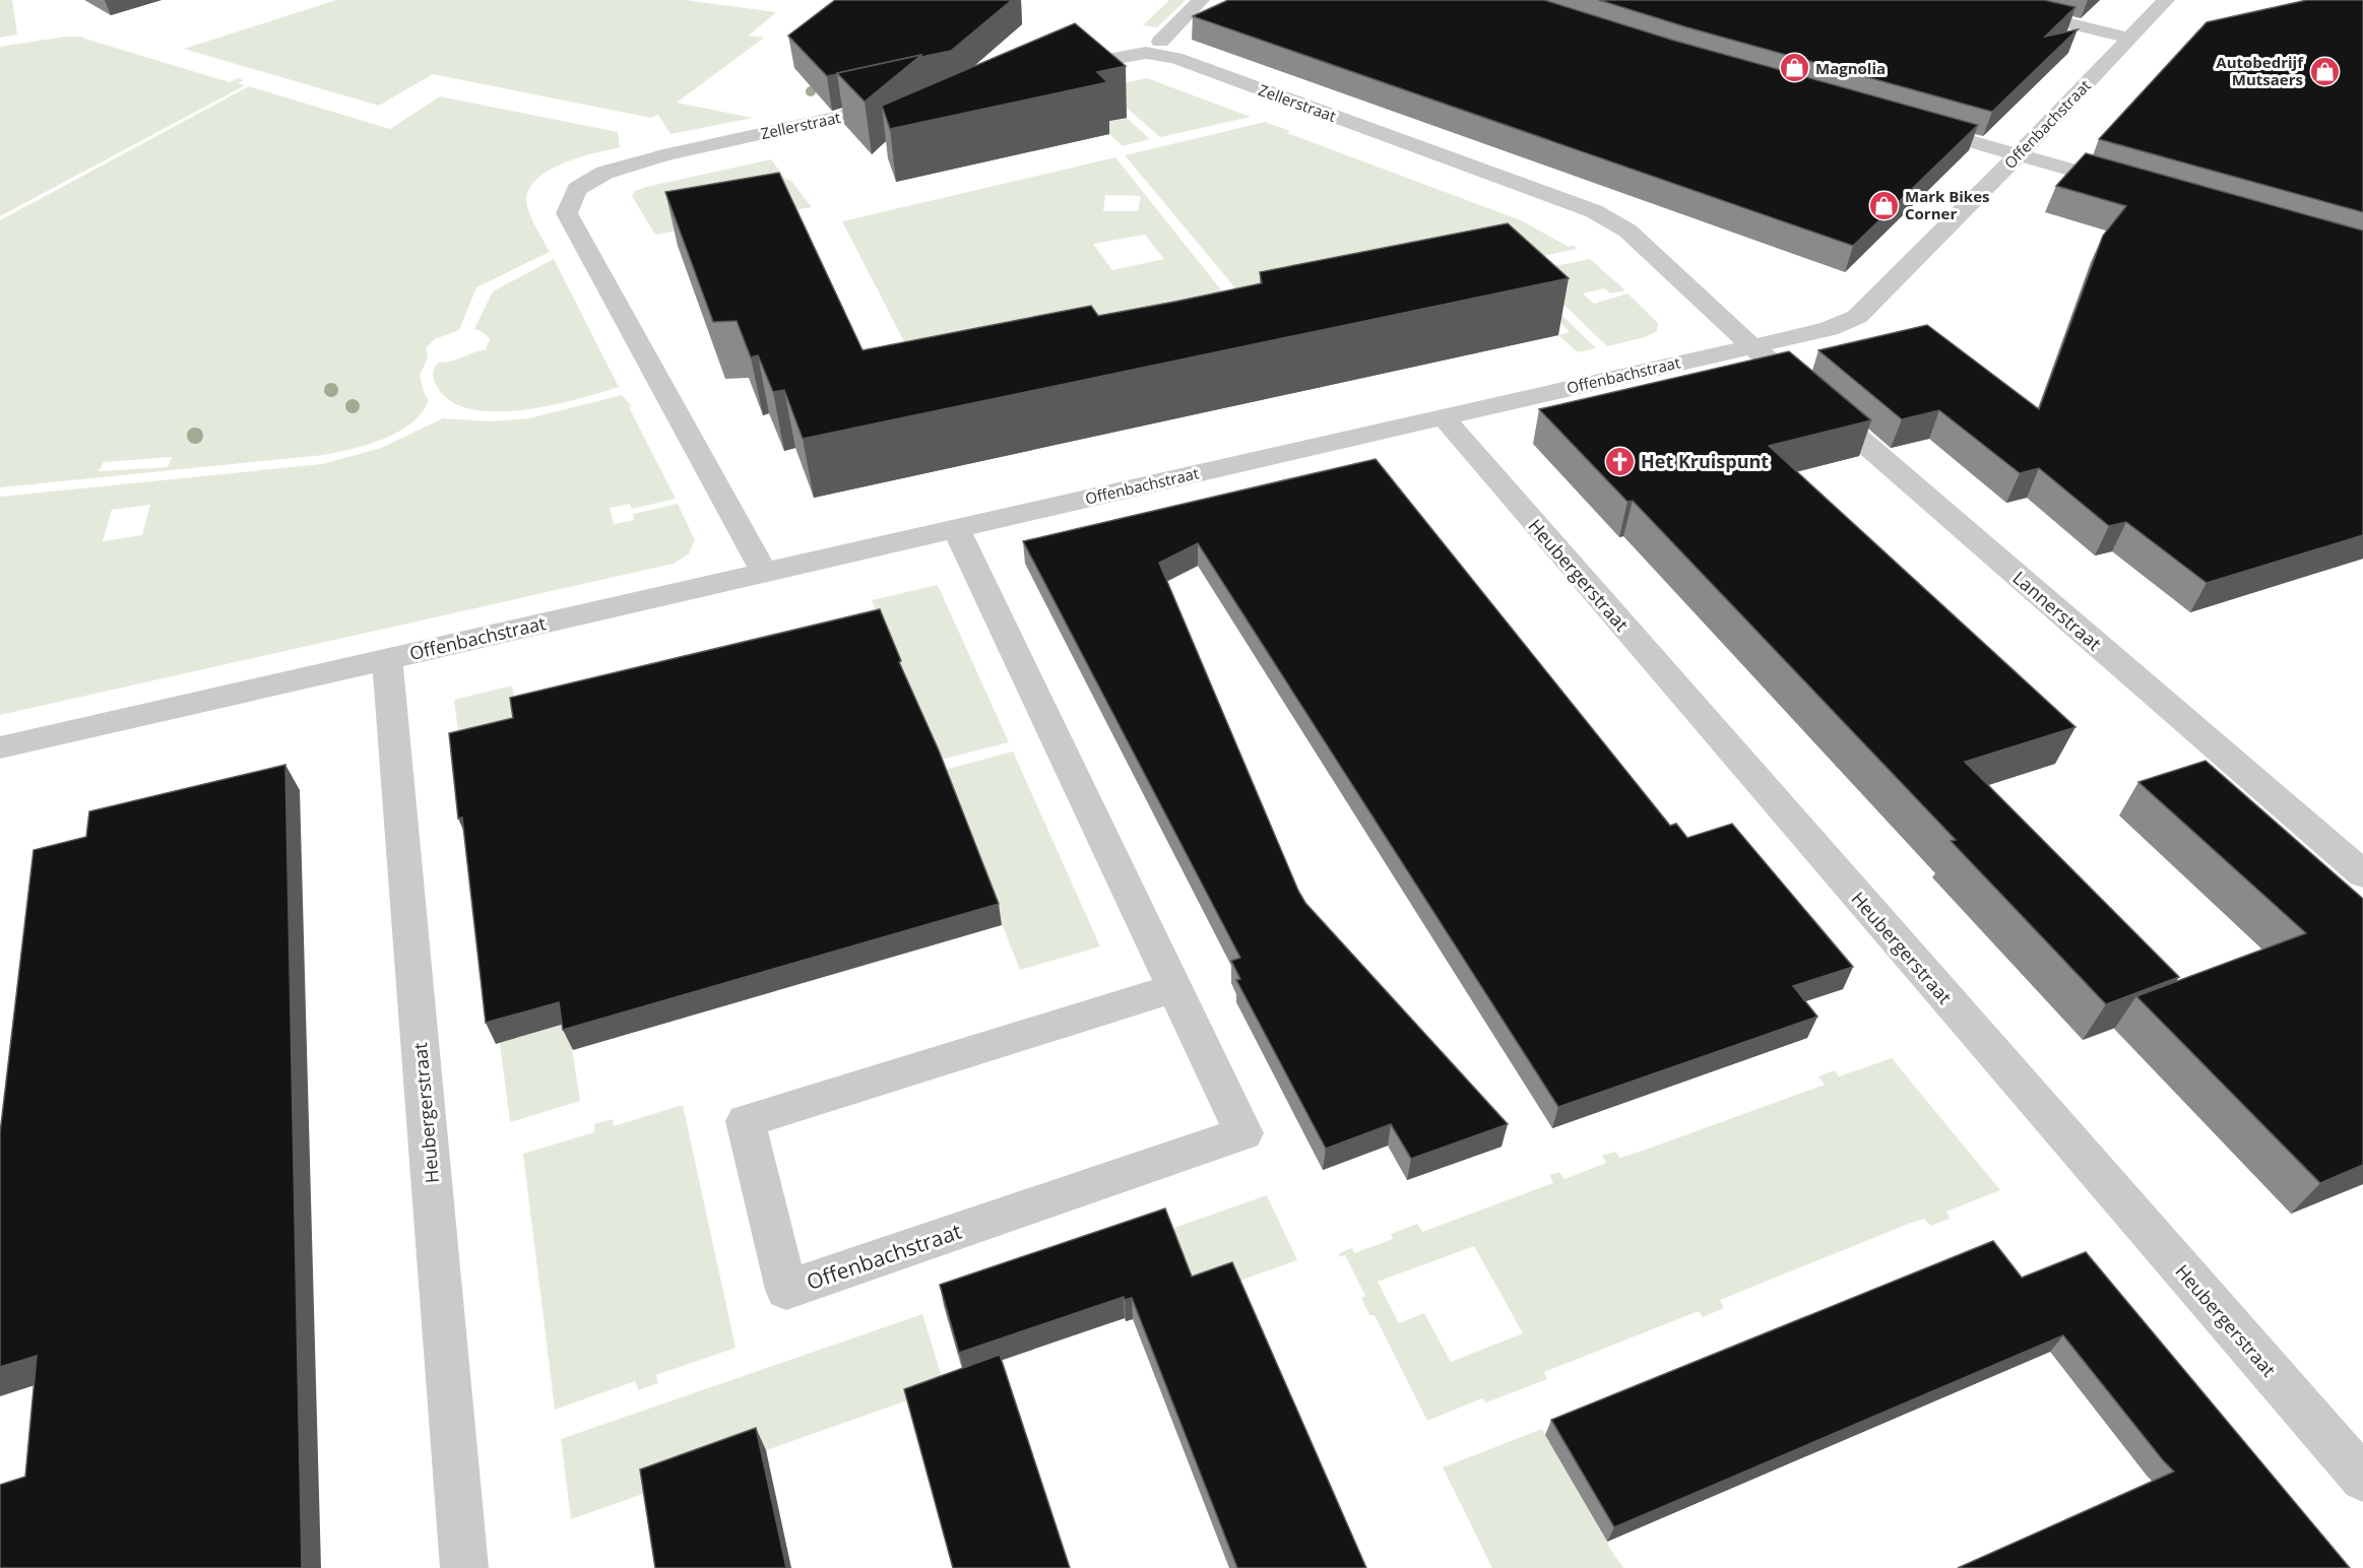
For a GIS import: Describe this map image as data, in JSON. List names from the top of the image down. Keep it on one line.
{"streets":{"street":["Zellerstraat","Offenbachstraat","Heubergerstraat","Lannerstraat"]},"crossings":[["Zellerstraat","Offenbachstraat"],["Zellerstraat","Lannerstraat"],["Offenbachstraat","Heubergerstraat"],["Offenbachstraat","Lannerstraat"]],"places":{"shop":["Magnolia","Autobedrijf Mutsaers","Mark Bikes Corner"],"church":["Het Kruispunt"]}}
